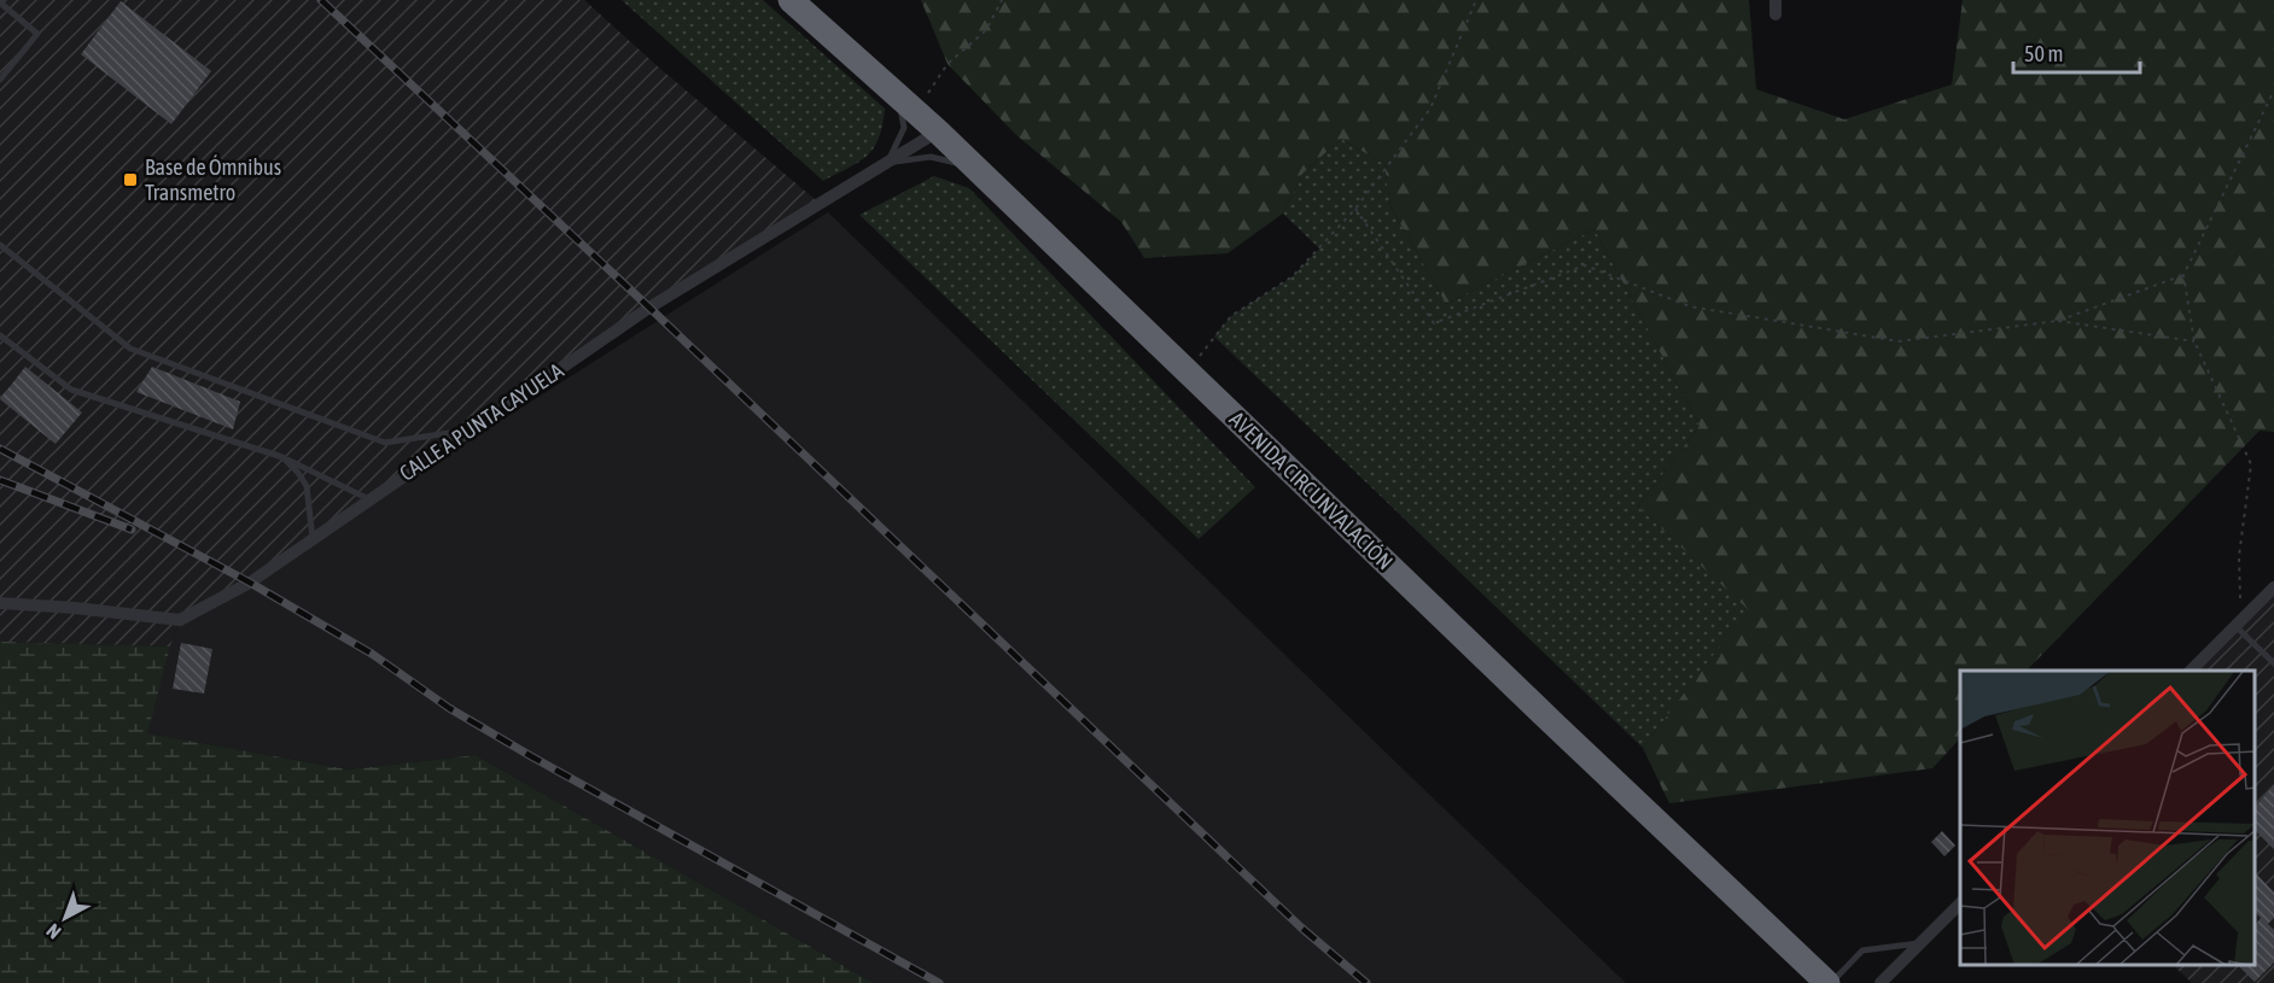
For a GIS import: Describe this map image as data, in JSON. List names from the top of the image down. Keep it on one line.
{"streets":{"highway":["AVENIDA CIRCUNVALACIÓN"],"street":["CALLE A PUNTA CAYUELA"]},"crossings":[["CALLE A PUNTA CAYUELA","AVENIDA CIRCUNVALACIÓN"]],"places":{"transit":["Base de Ómnibus Transmetro"]},"scale_bar":"50 m","north":"bottom left"}
